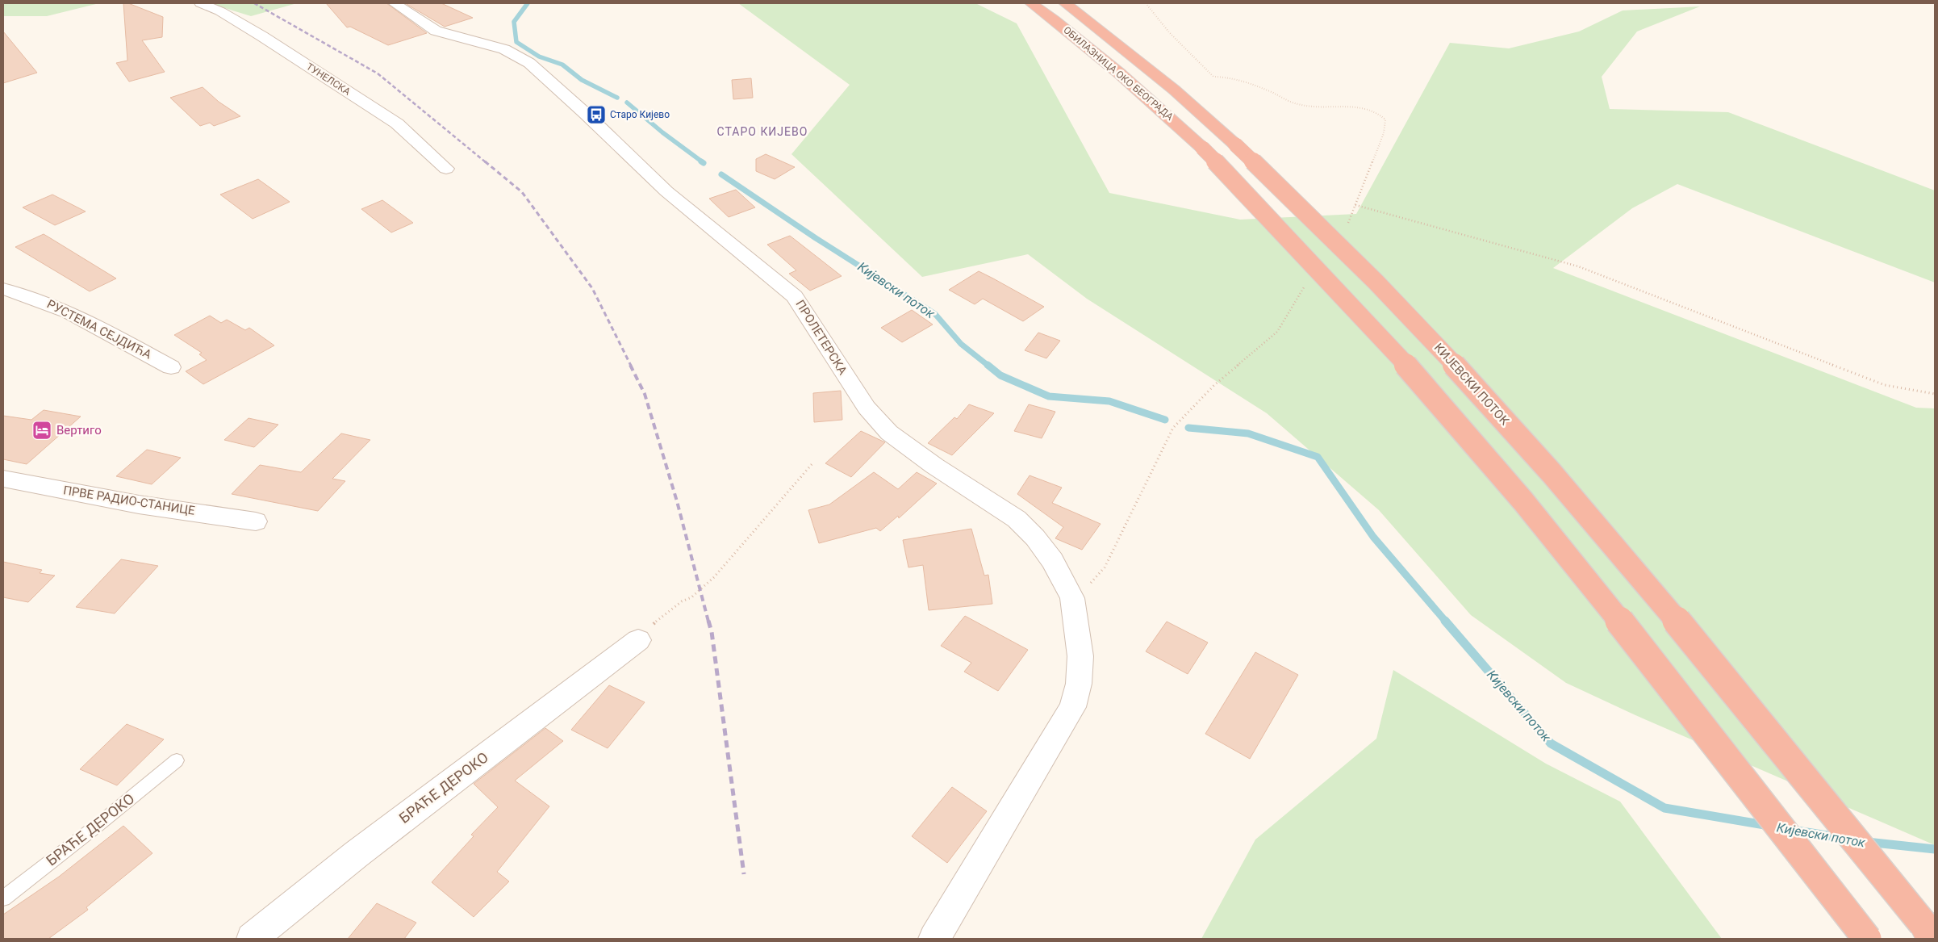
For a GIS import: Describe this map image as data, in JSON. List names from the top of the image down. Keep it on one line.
{"streets":{"highway":["ОБИЛАЗНИЦА ОКО БЕОГРАДА","КИЈЕВСКИ ПОТОК"],"street":["ТУНЕЛСКА","РУСТЕМА СЕЈДИЋА","ПРОЛЕТЕРСКА","ПРВЕ РАДИО-СТАНИЦЕ","БРАЋЕ ДЕРОКО"]},"crossings":[["ОБИЛАЗНИЦА ОКО БЕОГРАДА","КИЈЕВСКИ ПОТОК"]],"districts":["СТАРО КИЈЕВО"],"water":["Кијевски поток"],"places":{"bus stop":["Старо Кијево"],"hotel":["Вертиго"]}}
